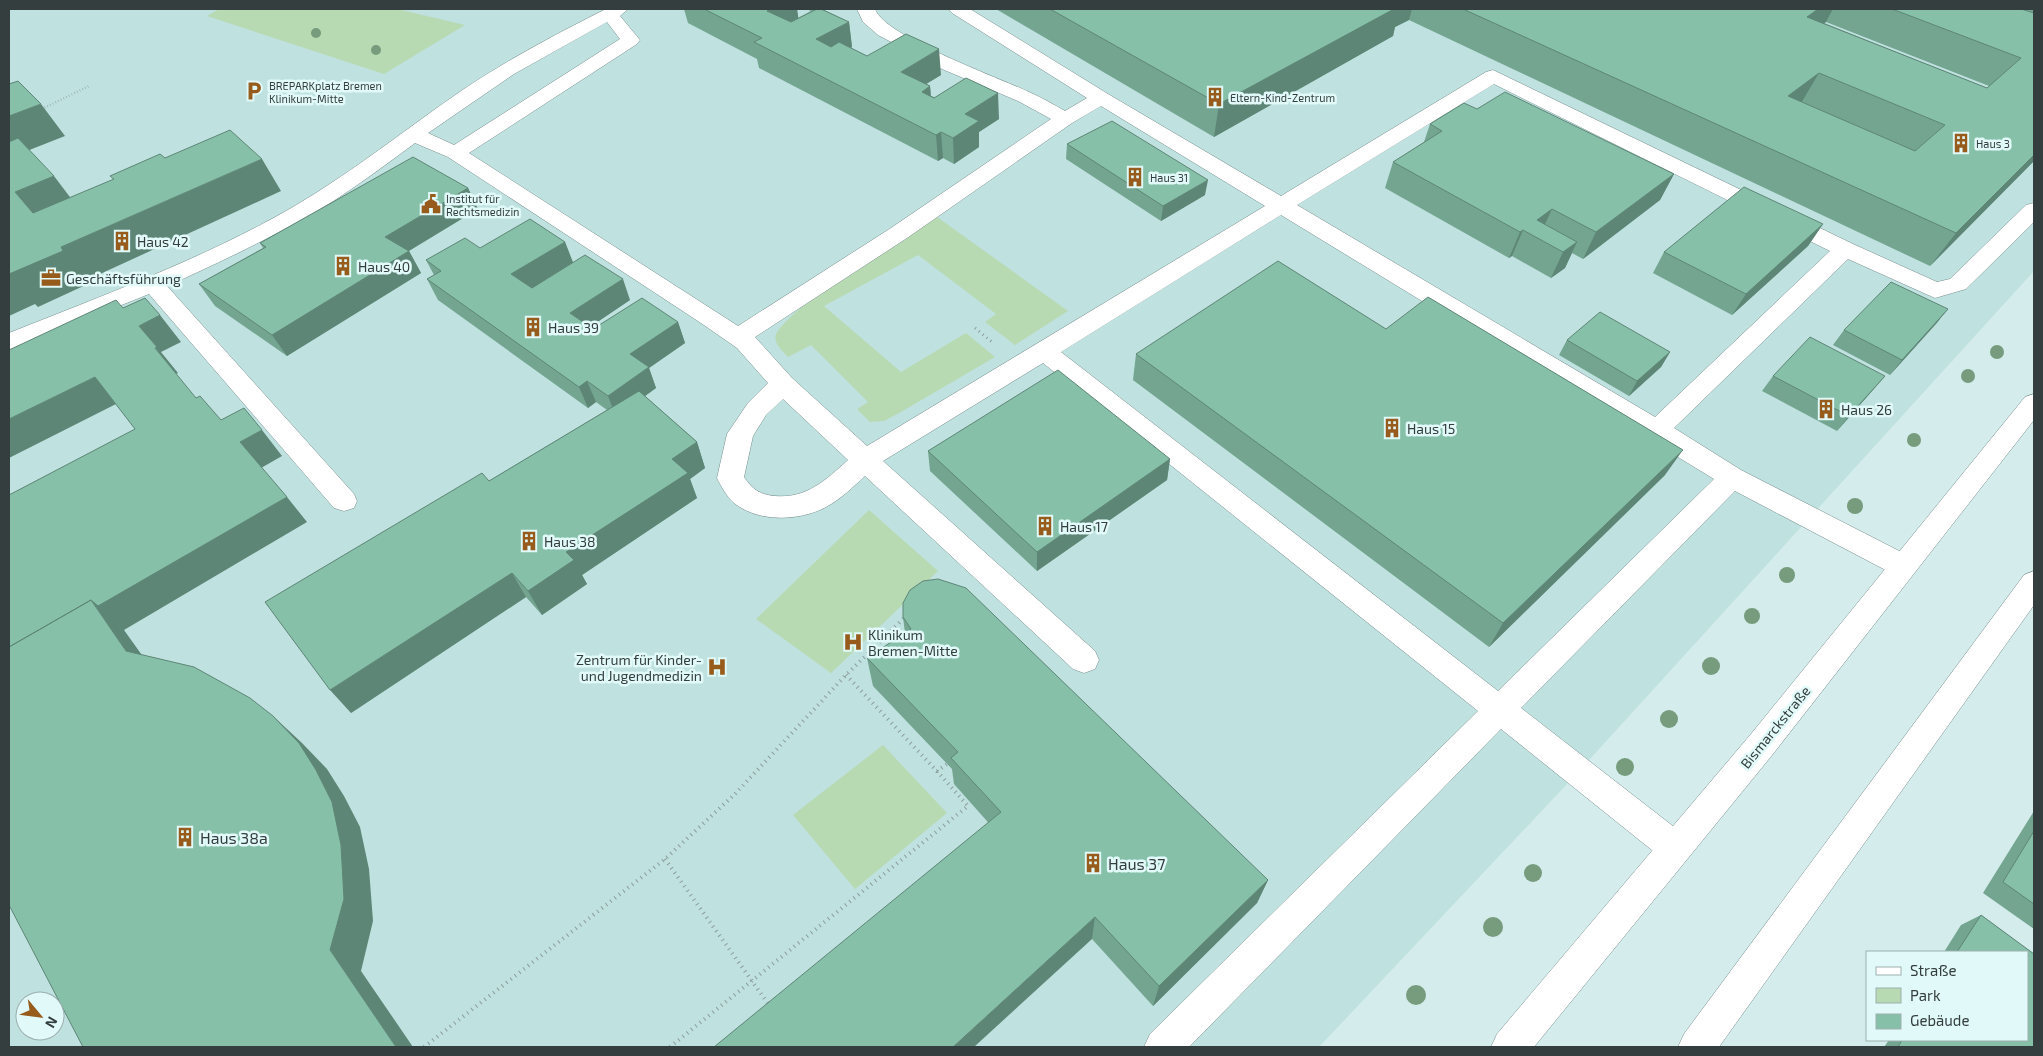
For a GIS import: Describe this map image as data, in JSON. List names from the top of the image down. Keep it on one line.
{"streets":{"main road":["Bismarckstraße"]},"places":{"parking":["BREPARKplatz Bremen Klinikum-Mitte"],"building":["Eltern-Kind-Zentrum","Haus 3","Haus 31","Haus 42","Haus 40","Haus 39","Haus 26","Haus 15","Haus 17","Haus 38","Haus 38a","Haus 37"],"public building":["Institut für Rechtsmedizin"],"office":["Geschäftsführung"],"hospital":["Klinikum Bremen-Mitte","Zentrum für Kinder- und Jugendmedizin"]},"legend":["Straße","Park","Gebäude"],"north":"bottom right"}
